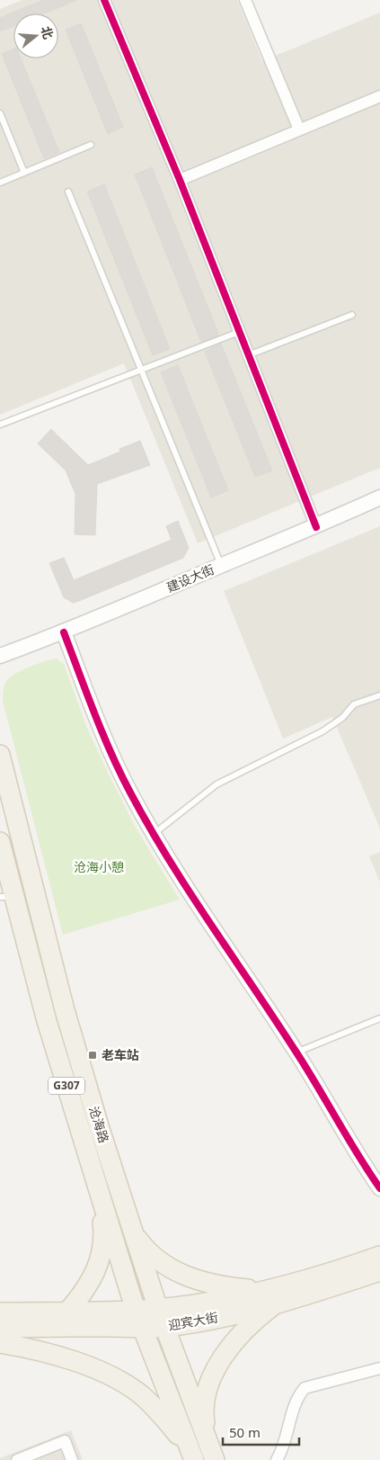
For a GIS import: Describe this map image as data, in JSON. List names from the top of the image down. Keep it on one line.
{"streets":{"main road":["G307","沧海路","迎宾大街"],"street":["建设大街"]},"crossings":[["沧海路","迎宾大街"]],"parks":["沧海小憩"],"places":{"transit":["老车站"]},"scale_bar":"50 m","north":"right"}
